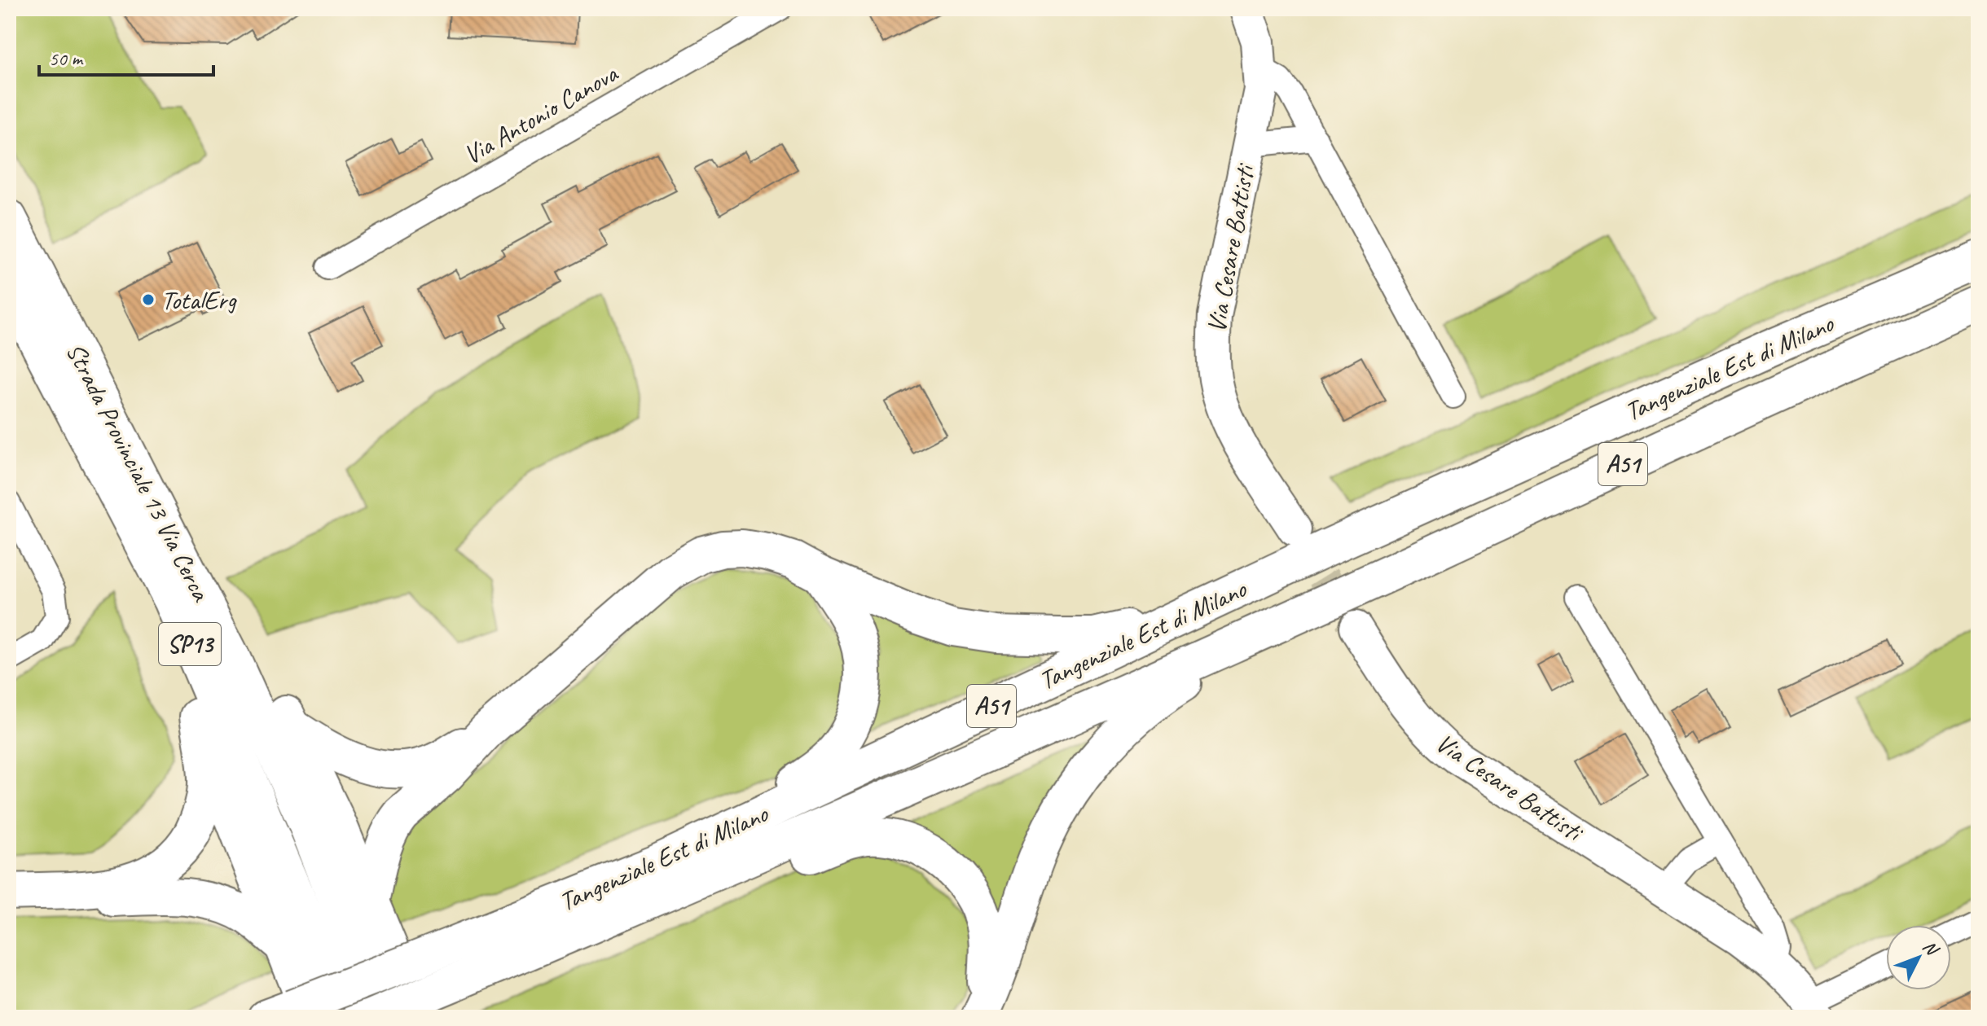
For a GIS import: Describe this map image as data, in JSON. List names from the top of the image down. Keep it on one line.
{"streets":{"main road":["Tangenziale Est di Milano","A51","Strada Provinciale 13 Via Cerca","SP13"],"street":["Via Antonio Canova","Via Cesare Battisti"]},"places":["TotalErg"],"scale_bar":"50 m","north":"top right"}
